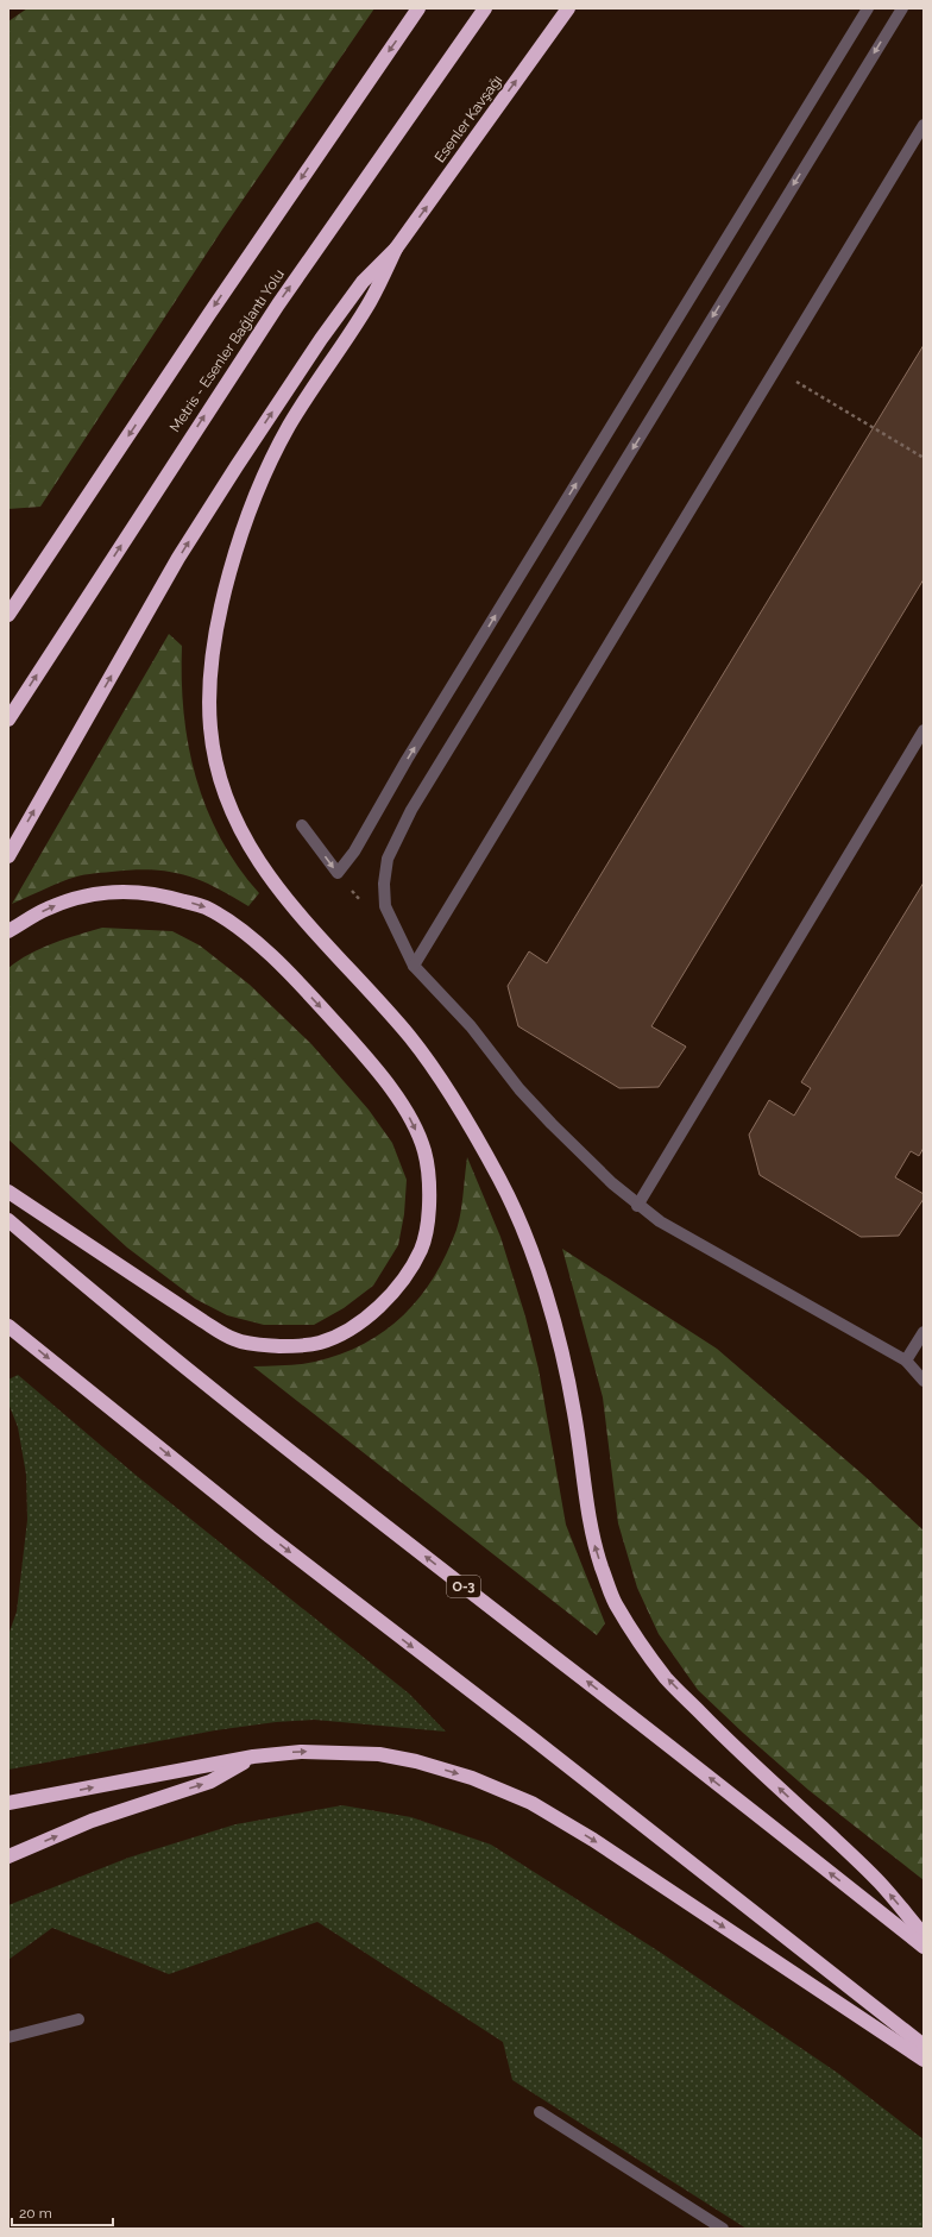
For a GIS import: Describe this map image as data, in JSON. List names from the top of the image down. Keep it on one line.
{"streets":{"highway":["Esenler Kavşağı","Metris - Esenler Bağlantı Yolu","O-3"]},"scale_bar":"20 m"}
